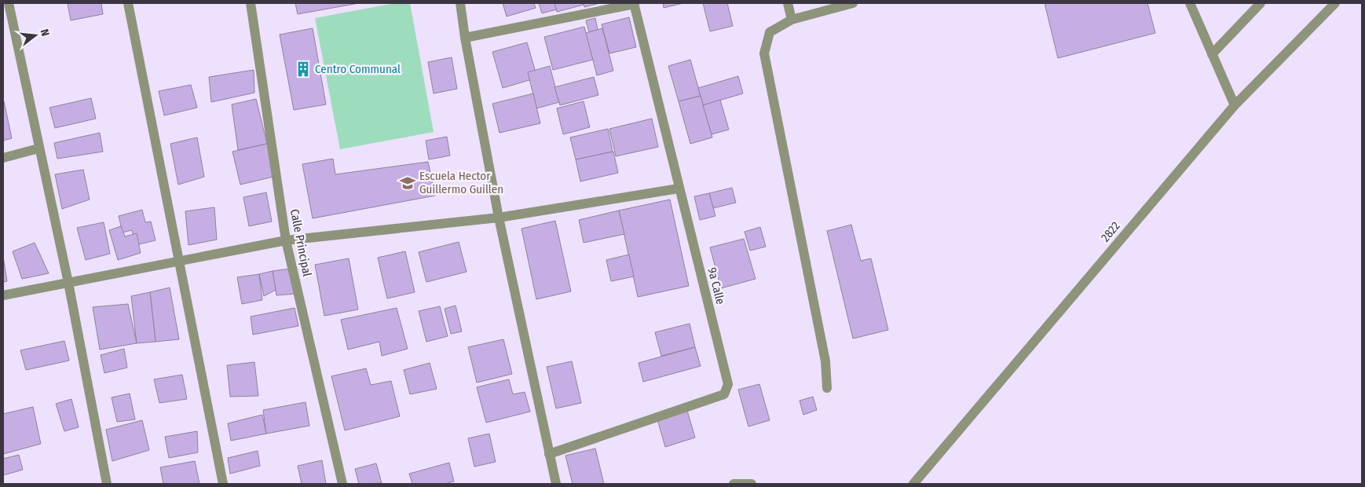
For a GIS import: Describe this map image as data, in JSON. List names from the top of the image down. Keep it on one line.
{"streets":{"street":["2822","Calle Principal","9a Calle"]},"places":{"building":["Centro Communal"],"school or university":["Escuela Hector Guillermo Guillen"]},"north":"right"}
